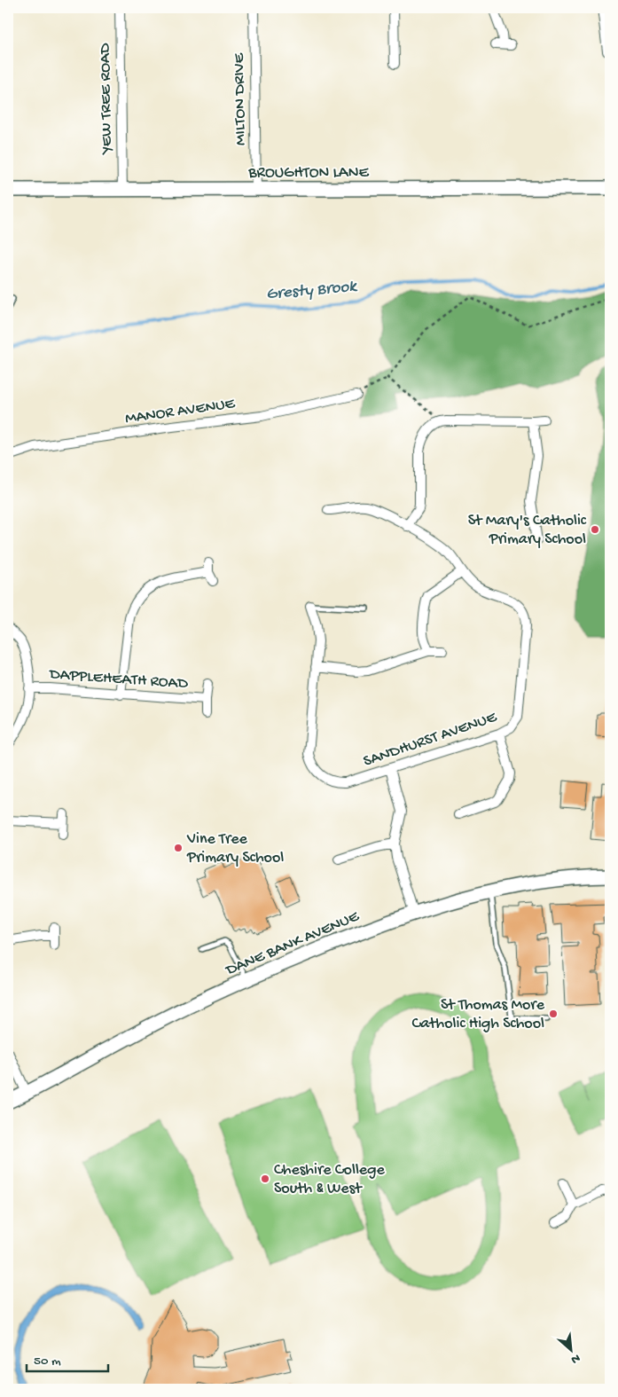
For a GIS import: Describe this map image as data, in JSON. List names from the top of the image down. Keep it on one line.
{"streets":{"street":["YEW TREE ROAD","MILTON DRIVE","BROUGHTON LANE","MANOR AVENUE","DAPPLEHEATH ROAD","SANDHURST AVENUE","DANE BANK AVENUE"]},"crossings":[["YEW TREE ROAD","BROUGHTON LANE"],["MILTON DRIVE","BROUGHTON LANE"]],"water":["Gresty Brook"],"places":["St Mary's Catholic Primary School","Vine Tree Primary School","St Thomas More Catholic High School","Cheshire College South & West"],"scale_bar":"50 m","north":"bottom right"}
